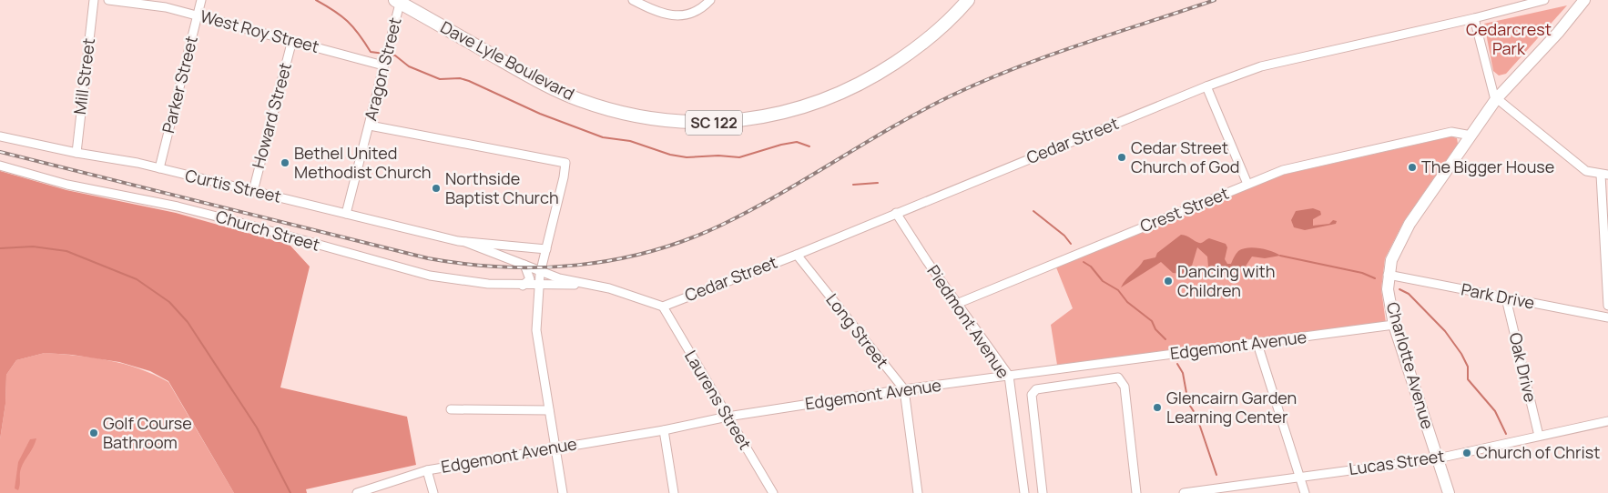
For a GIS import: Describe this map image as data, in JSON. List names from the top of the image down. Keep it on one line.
{"streets":{"main road":["Dave Lyle Boulevard","SC 122"],"street":["West Roy Street","Aragon Street","Mill Street","Parker Street","Howard Street","Cedar Street","Curtis Street","Crest Street","Church Street","Park Drive","Piedmont Avenue","Long Street","Edgemont Avenue","Charlotte Avenue","Oak Drive","Laurens Street","Lucas Street"]},"crossings":[["West Roy Street","Aragon Street"],["West Roy Street","Parker Street"],["West Roy Street","Howard Street"],["Dave Lyle Boulevard","Aragon Street"],["Aragon Street","Curtis Street"],["Mill Street","Curtis Street"],["Parker Street","Curtis Street"],["Howard Street","Curtis Street"],["Cedar Street","Curtis Street"],["Cedar Street","Piedmont Avenue"],["Cedar Street","Long Street"],["Cedar Street","Laurens Street"],["Curtis Street","Church Street"],["Curtis Street","Laurens Street"],["Crest Street","Piedmont Avenue"],["Crest Street","Charlotte Avenue"],["Park Drive","Charlotte Avenue"],["Park Drive","Oak Drive"],["Piedmont Avenue","Edgemont Avenue"],["Long Street","Edgemont Avenue"],["Edgemont Avenue","Charlotte Avenue"],["Edgemont Avenue","Laurens Street"],["Charlotte Avenue","Lucas Street"],["Oak Drive","Lucas Street"]],"parks":["Cedarcrest Park"],"places":["Cedar Street Church of God","Bethel United Methodist Church","The Bigger House","Northside Baptist Church","Dancing with Children","Glencairn Garden Learning Center","Golf Course Bathroom","Church of Christ"]}
